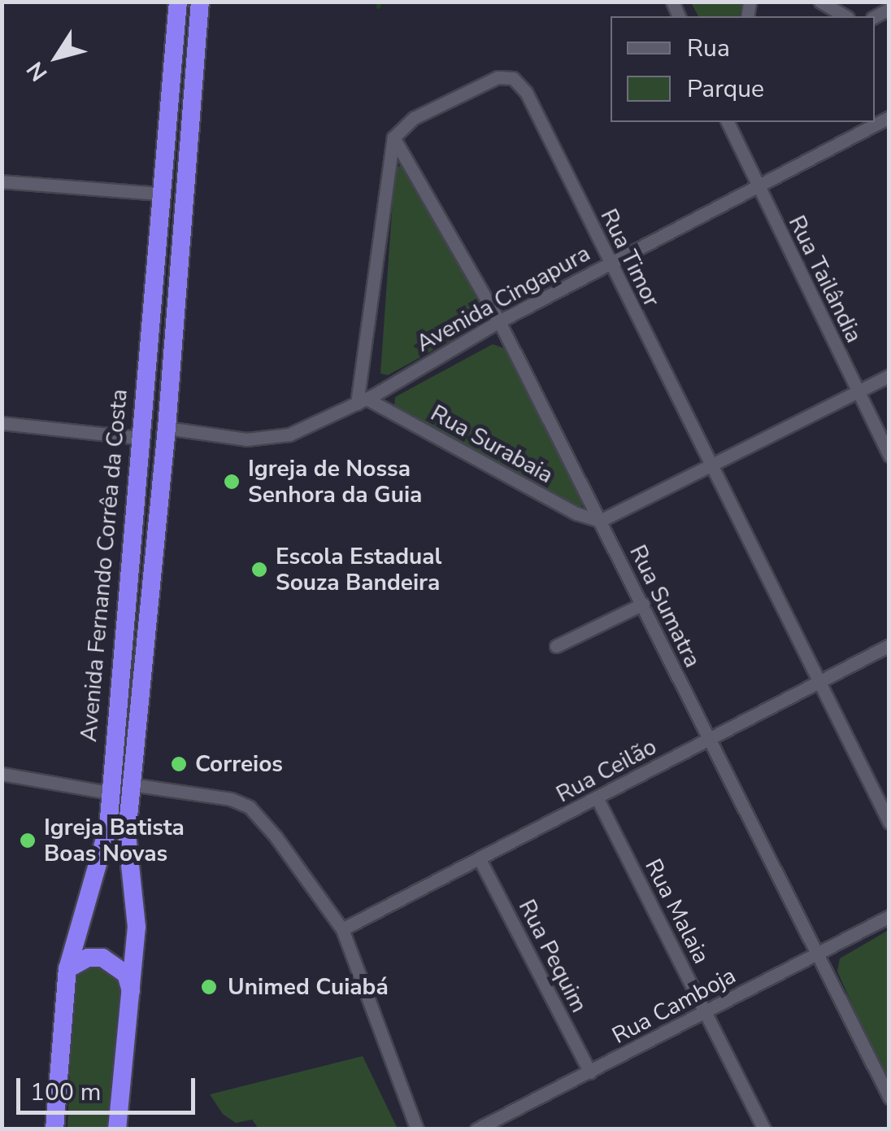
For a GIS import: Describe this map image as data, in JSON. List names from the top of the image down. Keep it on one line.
{"streets":{"highway":["Avenida Fernando Corrêa da Costa"],"street":["Rua Timor","Rua Tailândia","Avenida Cingapura","Rua Surabaia","Rua Sumatra","Rua Ceilão","Rua Malaia","Rua Pequim","Rua Camboja"]},"crossings":[["Rua Timor","Avenida Cingapura"],["Rua Timor","Rua Sumatra"],["Rua Timor","Rua Ceilão"],["Rua Tailândia","Avenida Cingapura"],["Avenida Cingapura","Rua Surabaia"],["Avenida Cingapura","Avenida Fernando Corrêa da Costa"],["Avenida Cingapura","Rua Sumatra"],["Rua Surabaia","Rua Sumatra"],["Rua Sumatra","Rua Ceilão"],["Rua Sumatra","Rua Camboja"],["Rua Ceilão","Rua Malaia"],["Rua Ceilão","Rua Pequim"],["Rua Malaia","Rua Camboja"],["Rua Pequim","Rua Camboja"]],"places":["Igreja de Nossa Senhora da Guia","Escola Estadual Souza Bandeira","Correios","Igreja Batista Boas Novas","Unimed Cuiabá"],"legend":["Rua","Parque"],"scale_bar":"100 m","north":"bottom left"}
